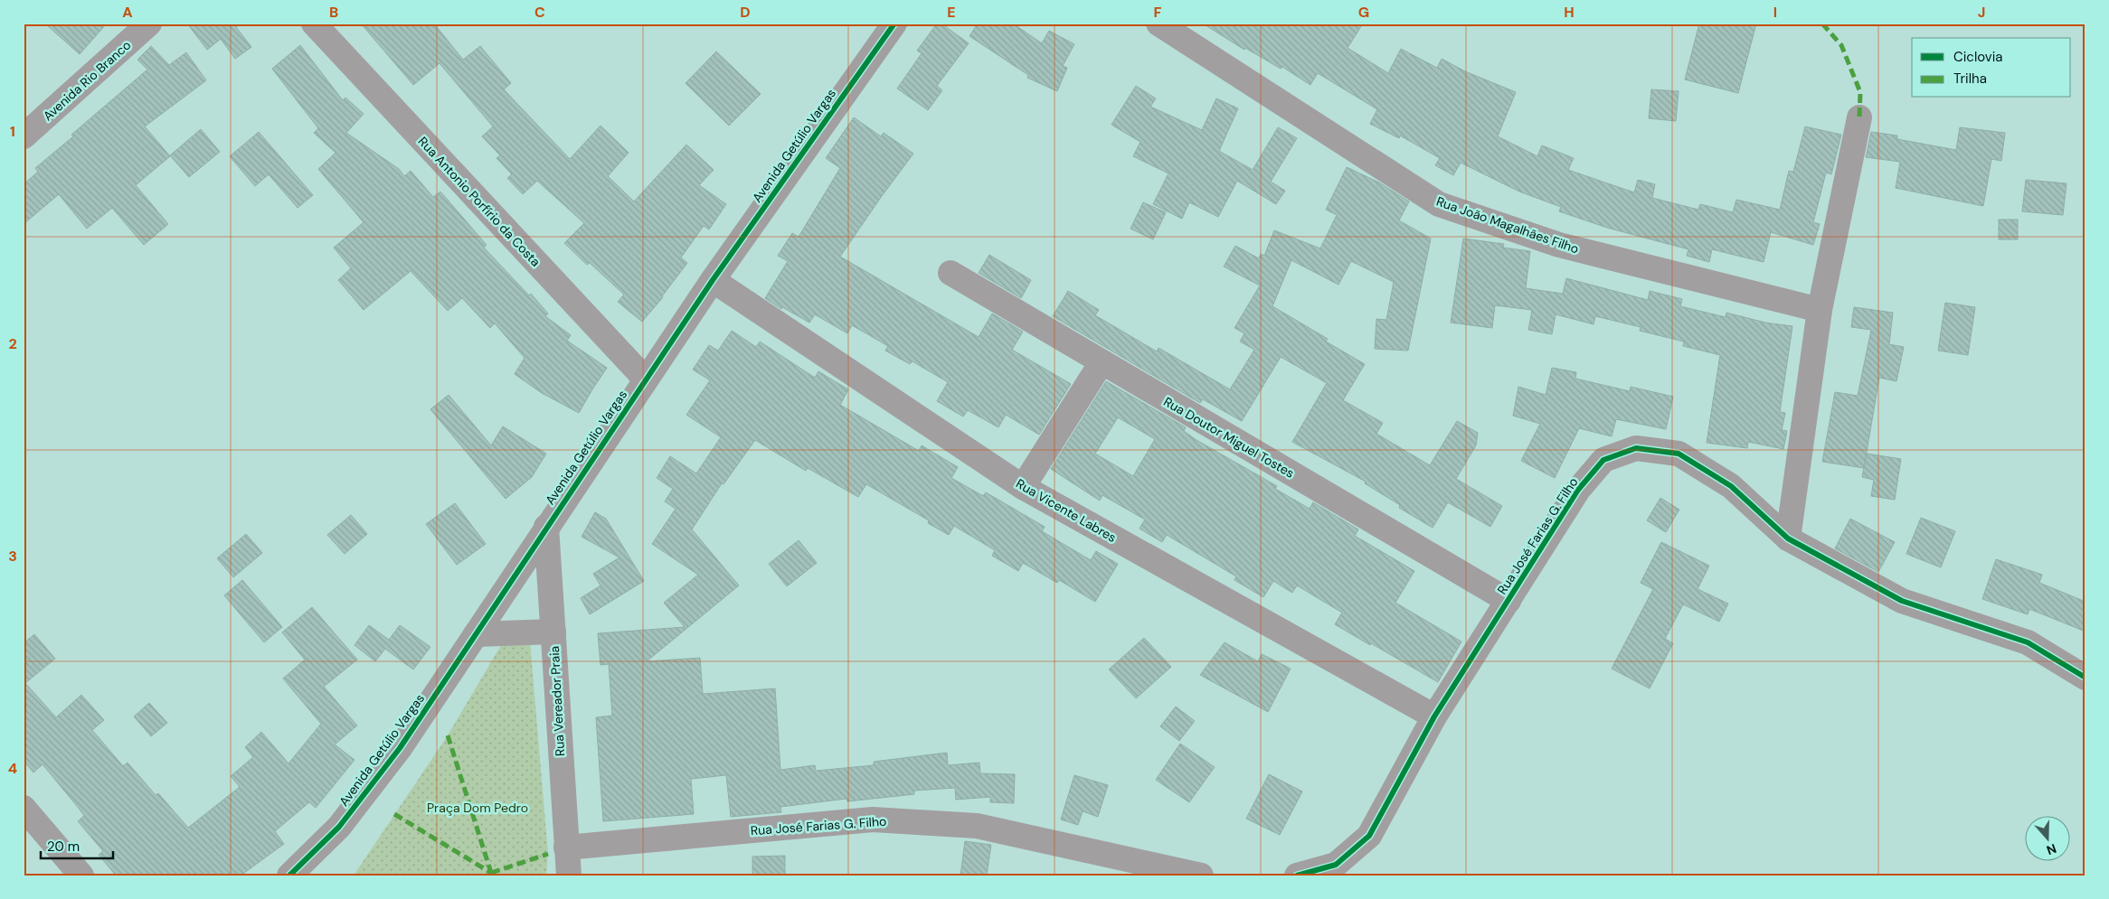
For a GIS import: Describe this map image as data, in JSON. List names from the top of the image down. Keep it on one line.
{"streets":{"street":["Avenida Rio Branco","Avenida Getúlio Vargas","Rua Antonio Porfírio da Costa","Rua João Magalhães Filho","Rua Doutor Miguel Tostes","Rua Vicente Labres","Rua José Farias G. Filho","Rua Vereador Praia"]},"crossings":[["Avenida Getúlio Vargas","Rua Antonio Porfírio da Costa"],["Avenida Getúlio Vargas","Rua Vicente Labres"],["Avenida Getúlio Vargas","Rua Vereador Praia"],["Rua Doutor Miguel Tostes","Rua José Farias G. Filho"],["Rua Vicente Labres","Rua José Farias G. Filho"],["Rua José Farias G. Filho","Rua Vereador Praia"]],"parks":["Praça Dom Pedro"],"legend":["Ciclovia","Trilha"],"scale_bar":"20 m","north":"bottom","grid":{"columns":["A","B","C","D","E","F","G","H","I","J"],"rows":["1","2","3","4"]}}
